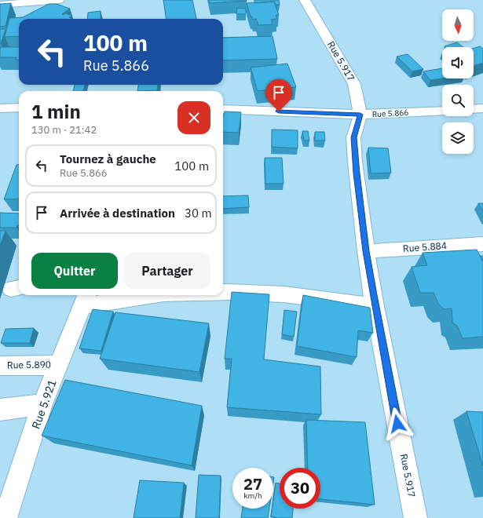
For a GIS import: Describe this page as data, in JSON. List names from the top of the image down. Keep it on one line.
{"streets":{"street":["Rue 5.917","Rue 5.866","Rue 5.884","Rue 5.890","Rue 5.921"]},"crossings":[["Rue 5.917","Rue 5.866"],["Rue 5.917","Rue 5.884"],["Rue 5.890","Rue 5.921"]],"north":"bottom","page":{"turn":["100 m","Rue 5.866"],"heading":["1 min","130 m · 21:42"],"list":[{"name":"Tournez à gauche","note":"Rue 5.866","value":"100 m"},{"name":"Arrivée à destination","value":"30 m"}],"buttons":["Quitter","Partager"],"speed":"27 km/h","limit":"30"}}
